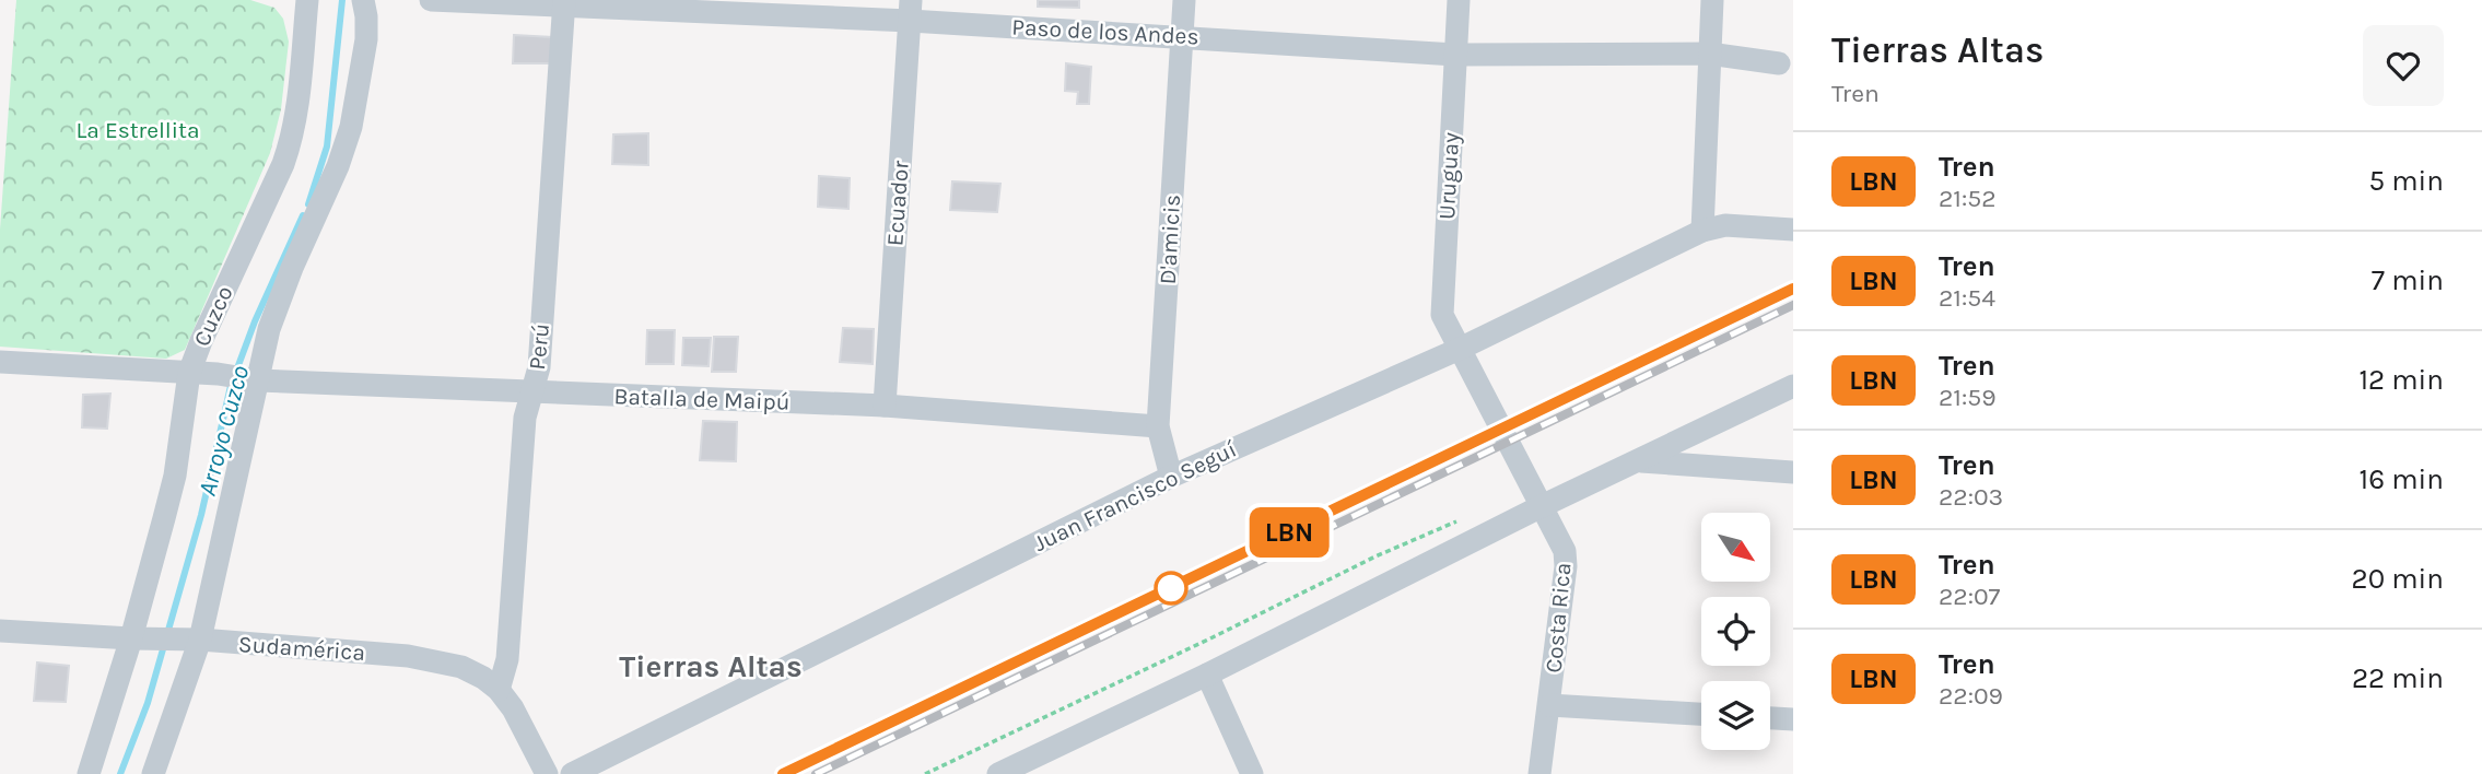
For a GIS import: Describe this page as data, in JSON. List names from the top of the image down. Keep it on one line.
{"streets":{"street":["Paso de los Andes","Uruguay","Ecuador","D'amicis","Cuzco","Perú","Batalla de Maipú","Juan Francisco Seguí","Costa Rica","Sudamérica"]},"crossings":[["Paso de los Andes","Uruguay"],["Paso de los Andes","Ecuador"],["Paso de los Andes","D'amicis"],["Paso de los Andes","Perú"],["Uruguay","Juan Francisco Seguí"],["Uruguay","Costa Rica"],["Ecuador","Batalla de Maipú"],["D'amicis","Batalla de Maipú"],["D'amicis","Juan Francisco Seguí"],["Cuzco","Batalla de Maipú"],["Cuzco","Sudamérica"],["Perú","Batalla de Maipú"],["Perú","Sudamérica"],["Juan Francisco Seguí","Costa Rica"]],"districts":["Tierras Altas"],"water":["Arroyo Cuzco"],"parks":["La Estrellita"],"north":"bottom right","page":{"on_map":"LBN","heading":["Tierras Altas","Tren"],"list":[{"mark":"LBN","name":"Tren","note":"21:52","value":"5 min"},{"mark":"LBN","name":"Tren","note":"21:54","value":"7 min"},{"mark":"LBN","name":"Tren","note":"21:59","value":"12 min"},{"mark":"LBN","name":"Tren","note":"22:03","value":"16 min"},{"mark":"LBN","name":"Tren","note":"22:07","value":"20 min"},{"mark":"LBN","name":"Tren","note":"22:09","value":"22 min"}]}}
